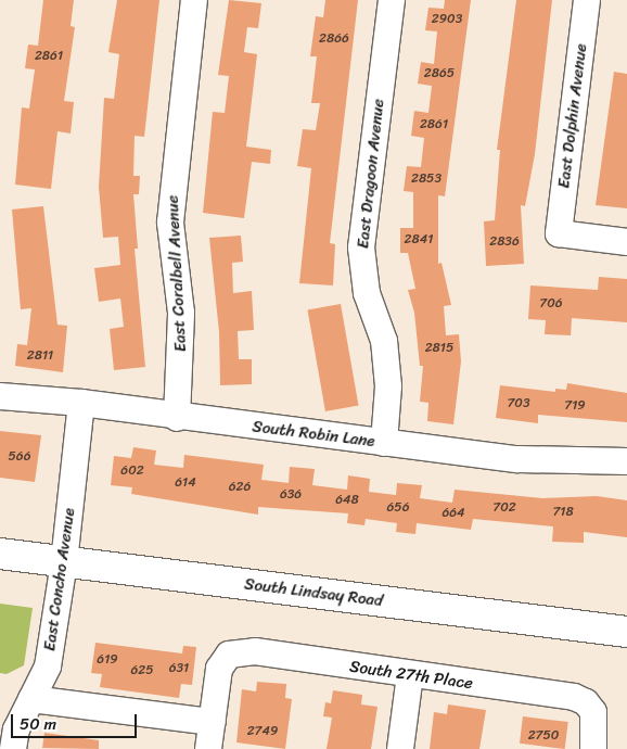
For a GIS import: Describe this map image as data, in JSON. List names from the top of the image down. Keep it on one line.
{"streets":{"main road":["South Lindsay Road"],"street":["East Dolphin Avenue","East Dragoon Avenue","East Coralbell Avenue","South Robin Lane","East Concho Avenue","South 27th Place"]},"crossings":[["East Dragoon Avenue","South Robin Lane"],["East Coralbell Avenue","South Robin Lane"],["South Robin Lane","East Concho Avenue"],["East Concho Avenue","South Lindsay Road"]],"house_numbers":["2903","2866","2861","2865","2861","2853","2841","2836","706","2815","2811","703","719","566","602","614","626","636","648","656","702","718","664","619","631","625","2749","2750"],"scale_bar":"50 m"}
